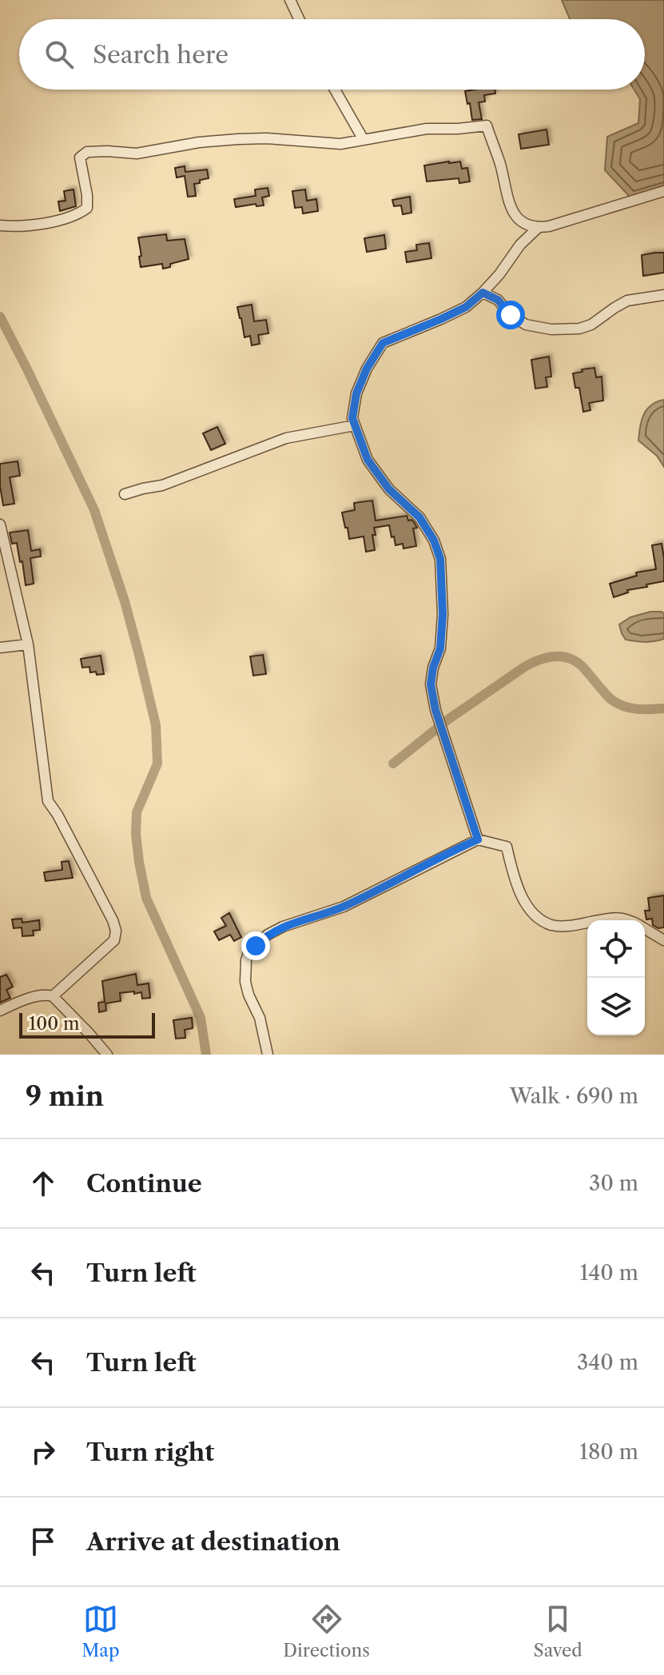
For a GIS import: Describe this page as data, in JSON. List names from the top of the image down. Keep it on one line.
{"scale_bar":"100 m","page":{"search":"Search here","scale":"100 m","heading":["9 min","Walk · 690 m"],"list":[["Continue","30 m"],["Turn left","140 m"],["Turn left","340 m"],["Turn right","180 m"],"Arrive at destination"],"nav":["Map","Directions","Saved"]}}
